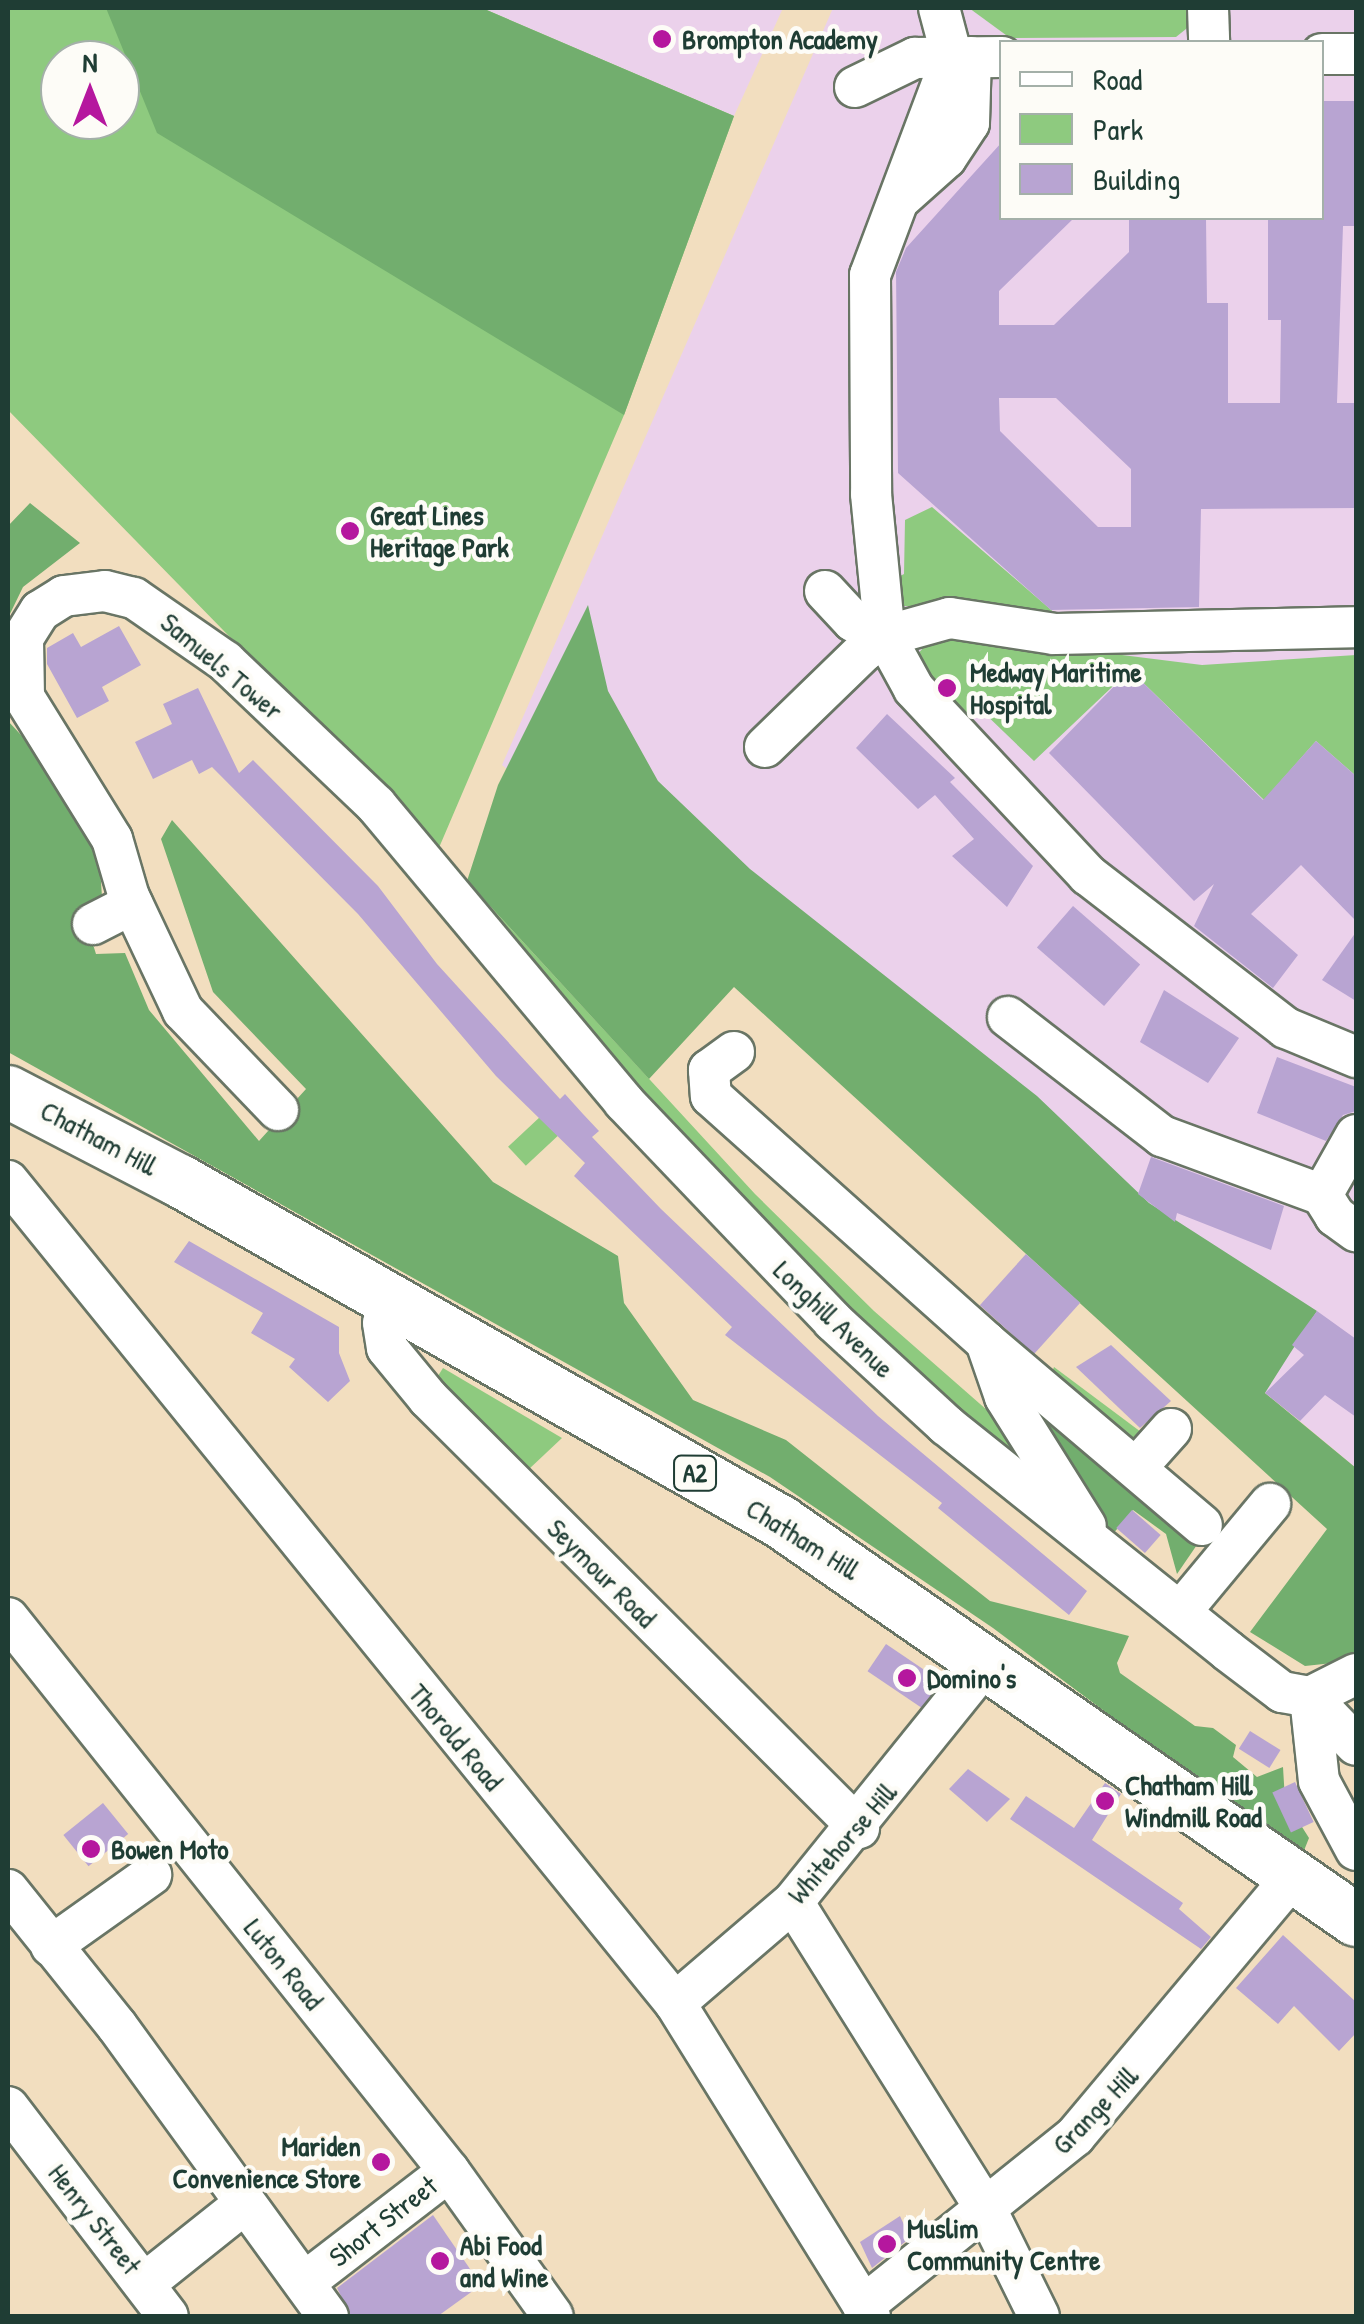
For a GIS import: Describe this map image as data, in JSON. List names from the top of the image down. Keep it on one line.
{"streets":{"main road":["Chatham Hill","A2"],"street":["Samuels Tower","Longhill Avenue","Seymour Road","Thorold Road","Whitehorse Hill","Luton Road","Grange Hill","Henry Street","Short Street"]},"crossings":[["Samuels Tower","Longhill Avenue"],["Chatham Hill","Seymour Road"],["Chatham Hill","Whitehorse Hill"],["Chatham Hill","Grange Hill"],["Seymour Road","Whitehorse Hill"],["Thorold Road","Whitehorse Hill"],["Thorold Road","Grange Hill"],["Luton Road","Short Street"]],"places":["Brompton Academy","Great Lines Heritage Park","Medway Maritime Hospital","Domino's","Chatham Hill Windmill Road","Bowen Moto","Mariden Convenience Store","Muslim Community Centre","Abi Food and Wine"],"legend":["Road","Park","Building"],"north":"top"}
